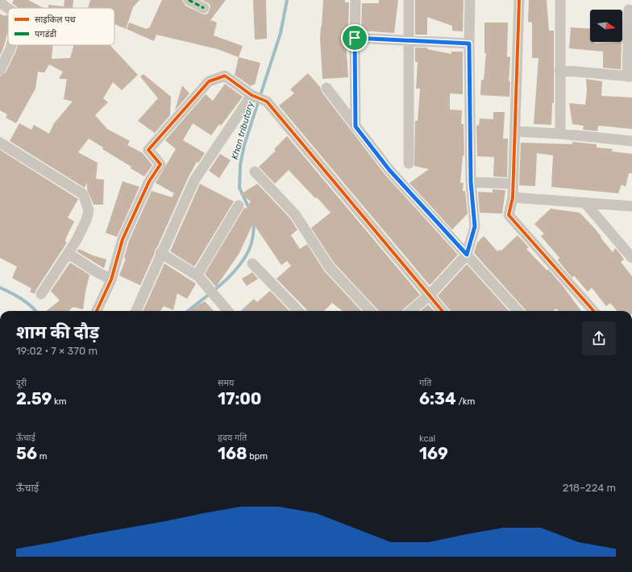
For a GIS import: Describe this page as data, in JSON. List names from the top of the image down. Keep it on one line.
{"water":["Khan tributary"],"legend":["साइकिल पथ","पगडंडी"],"north":"right","page":{"heading":["शाम की दौड़","19:02 · 7 × 370 m"],"stats":[["दूरी","2.59 km"],["समय","17:00"],["गति","6:34 /km"],["ऊँचाई","56 m"],["हृदय गति","168 bpm"],["kcal","169"]],"chart":["ऊँचाई","218–224 m"]}}
